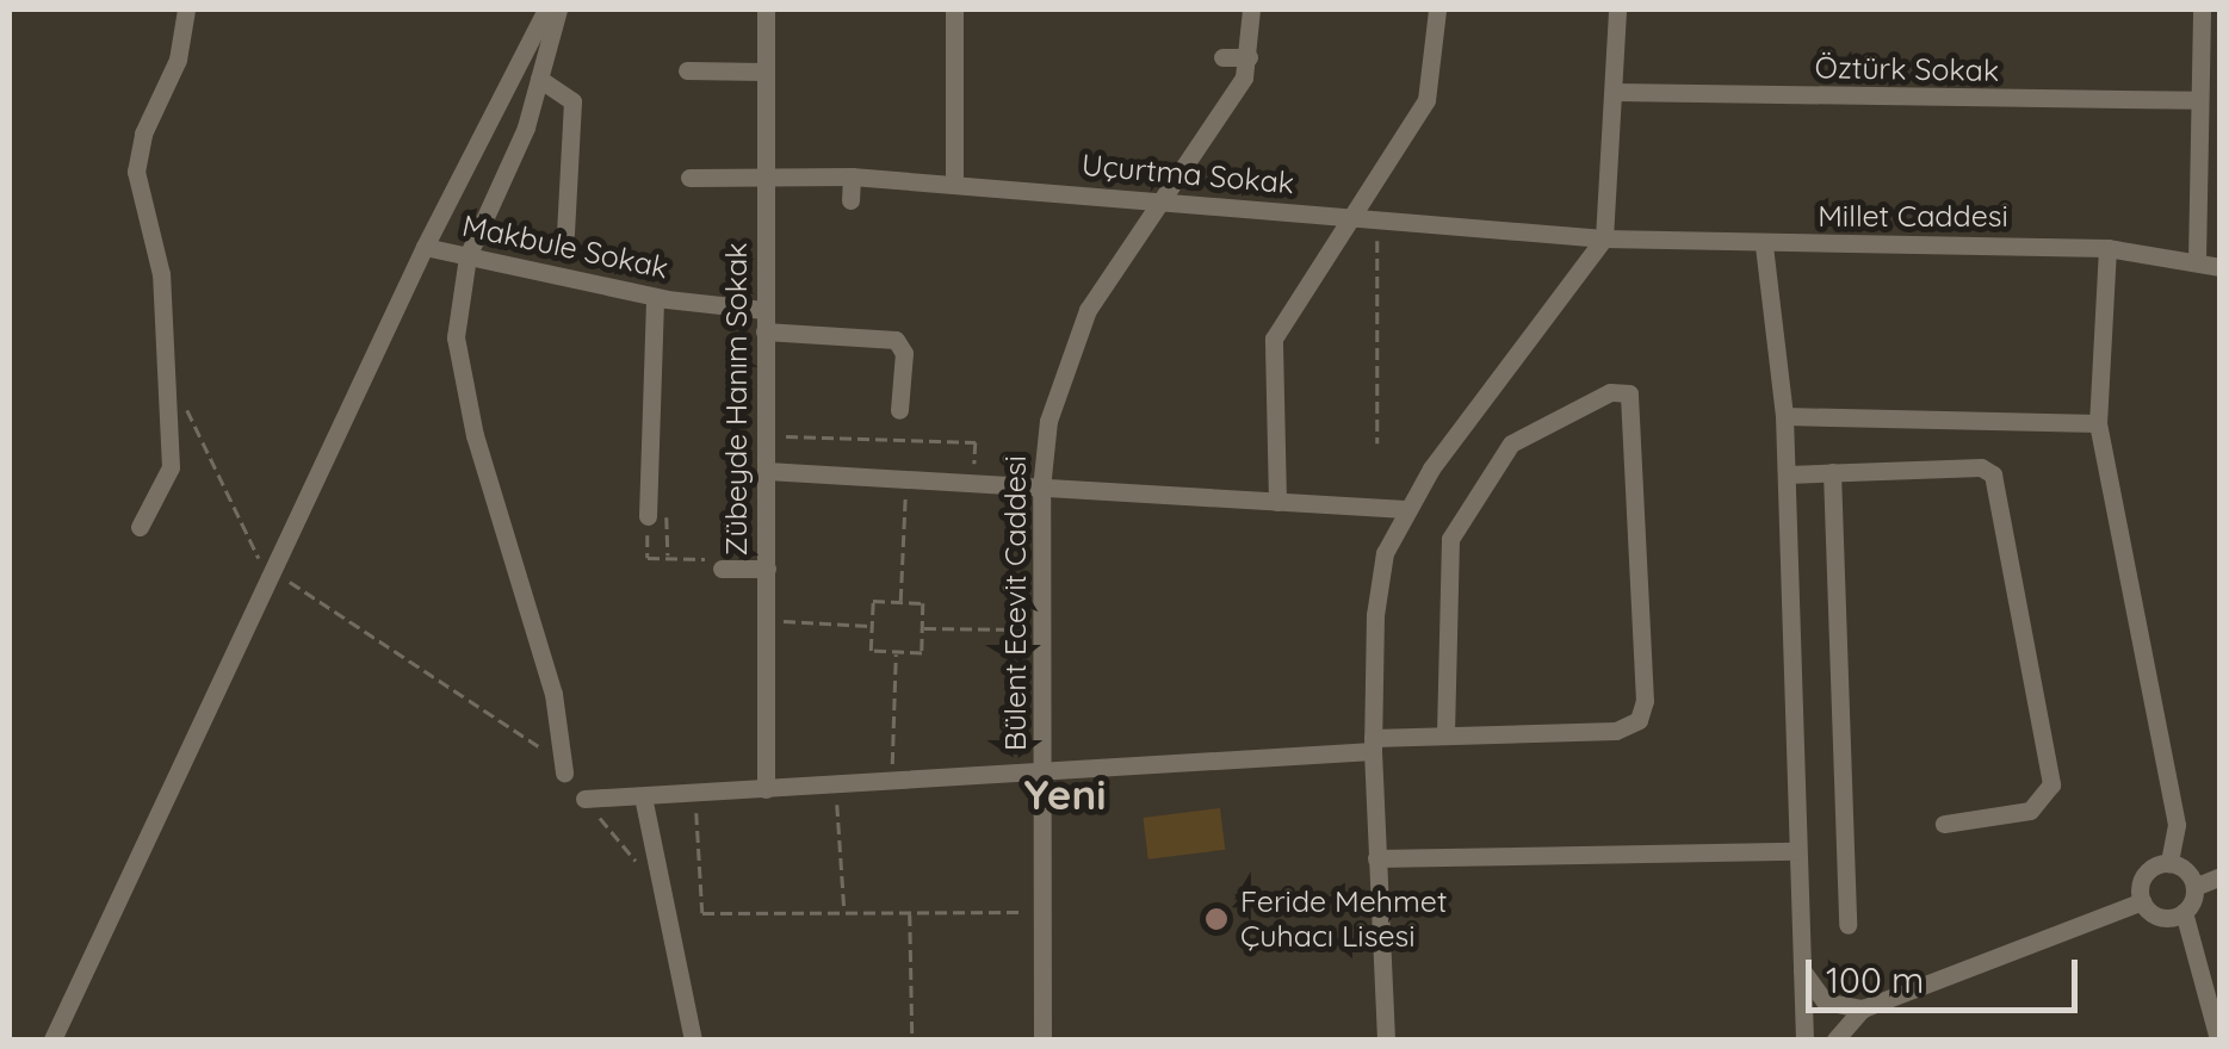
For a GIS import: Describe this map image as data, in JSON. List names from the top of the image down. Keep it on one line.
{"streets":{"street":["Öztürk Sokak","Uçurtma Sokak","Millet Caddesi","Makbule Sokak","Zübeyde Hanım Sokak","Bülent Ecevit Caddesi"]},"crossings":[["Uçurtma Sokak","Millet Caddesi"],["Uçurtma Sokak","Zübeyde Hanım Sokak"],["Uçurtma Sokak","Bülent Ecevit Caddesi"],["Makbule Sokak","Zübeyde Hanım Sokak"]],"districts":["Yeni"],"places":["Feride Mehmet Çuhacı Lisesi"],"scale_bar":"100 m"}
